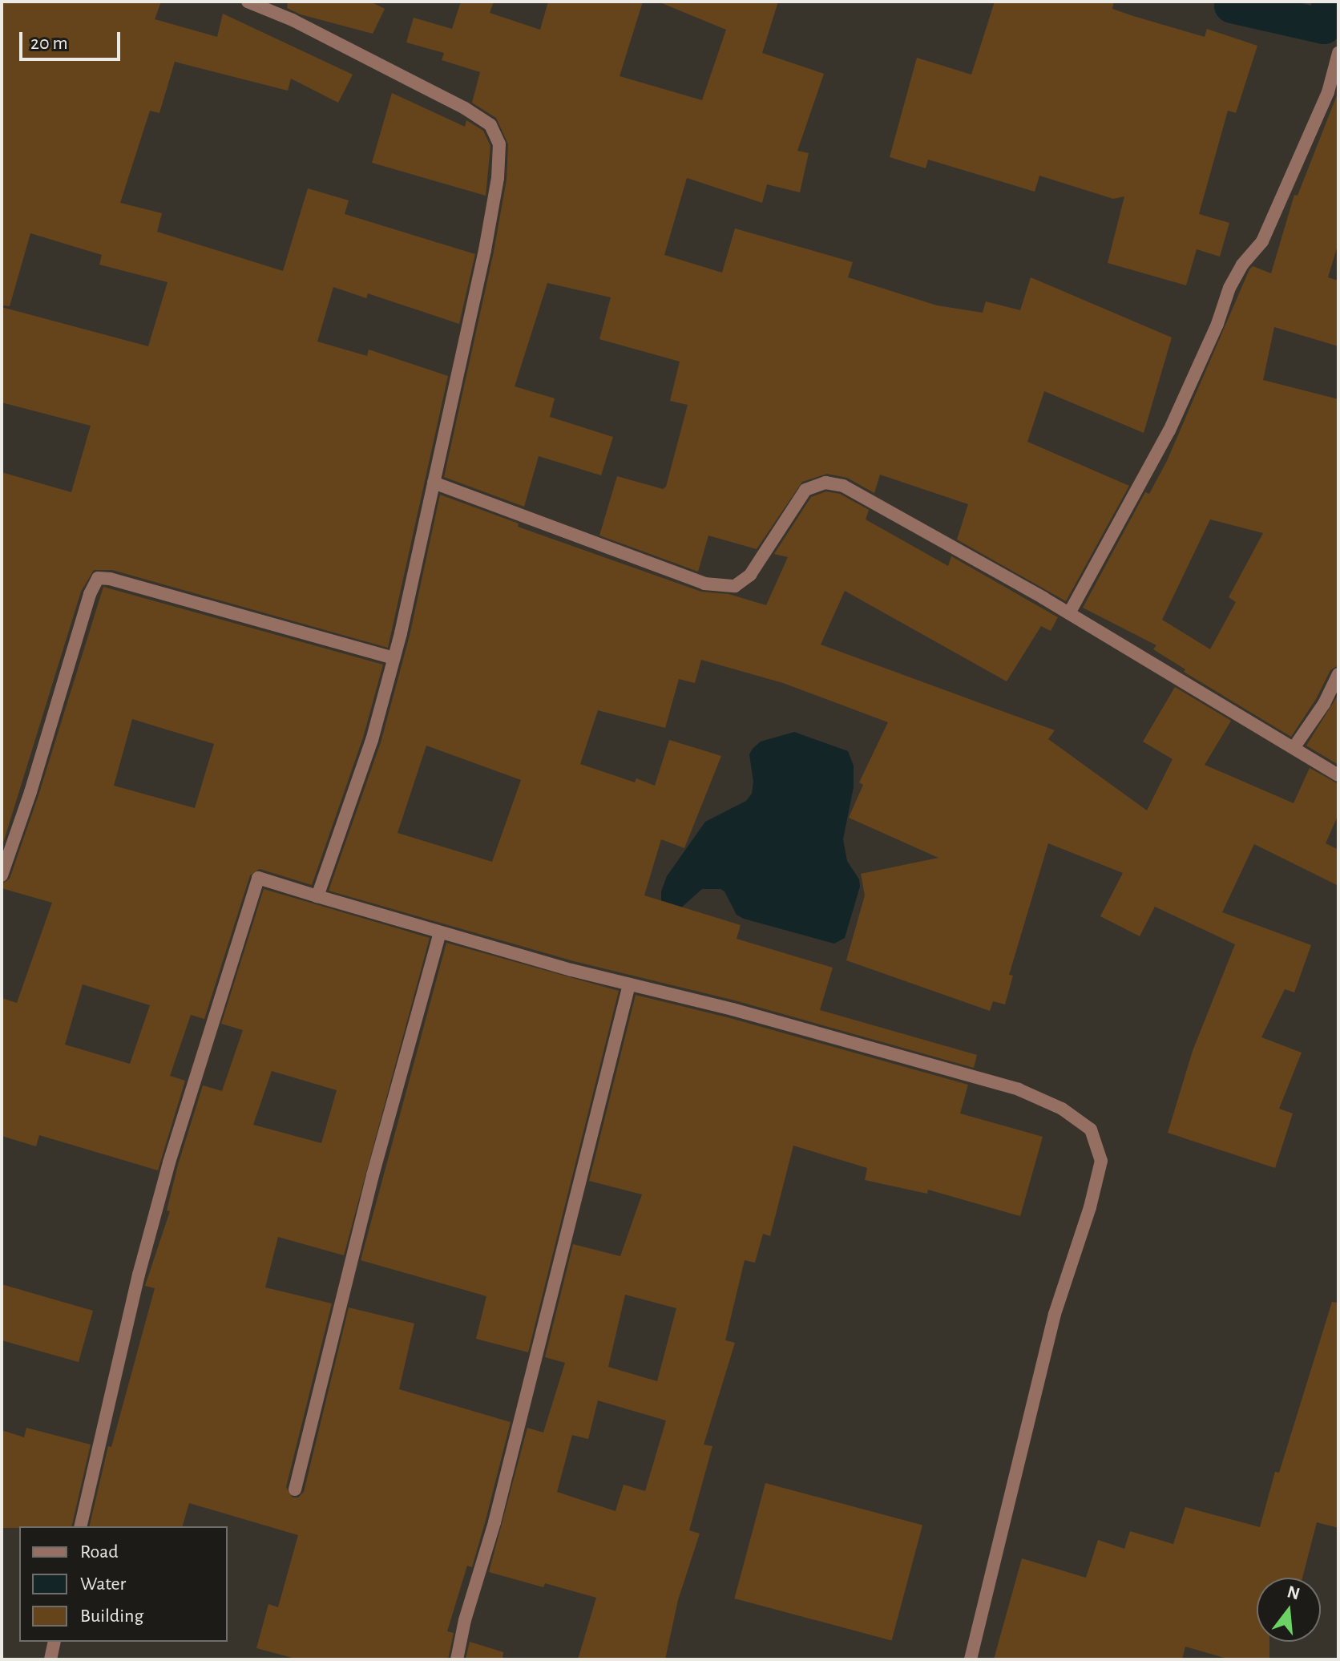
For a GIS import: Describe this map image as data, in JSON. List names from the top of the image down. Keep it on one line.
{"legend":["Road","Water","Building"],"scale_bar":"20 m","north":"top"}
